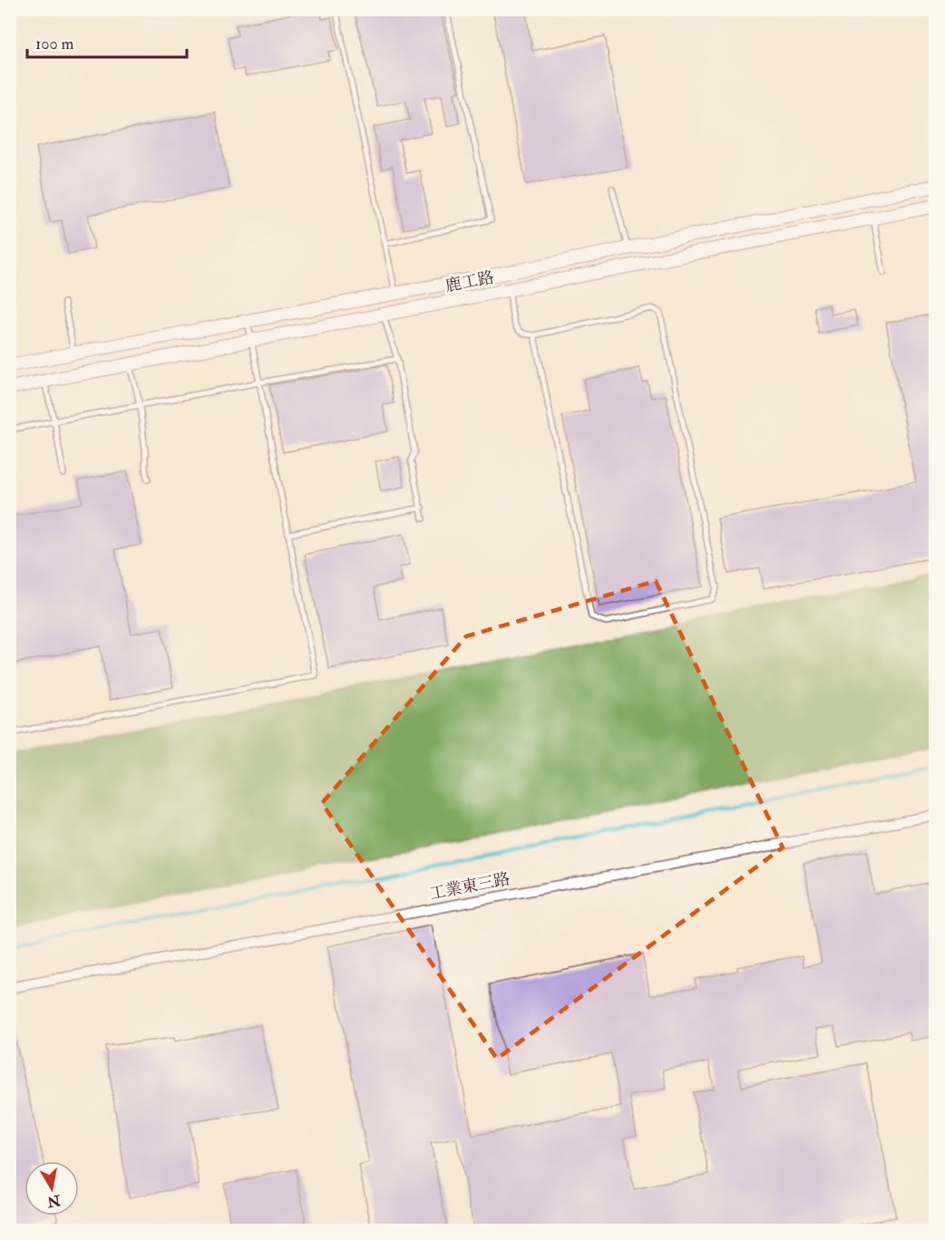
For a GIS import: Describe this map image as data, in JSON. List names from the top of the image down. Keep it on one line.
{"streets":{"street":["鹿工路","工業東三路"]},"scale_bar":"100 m","north":"bottom"}
